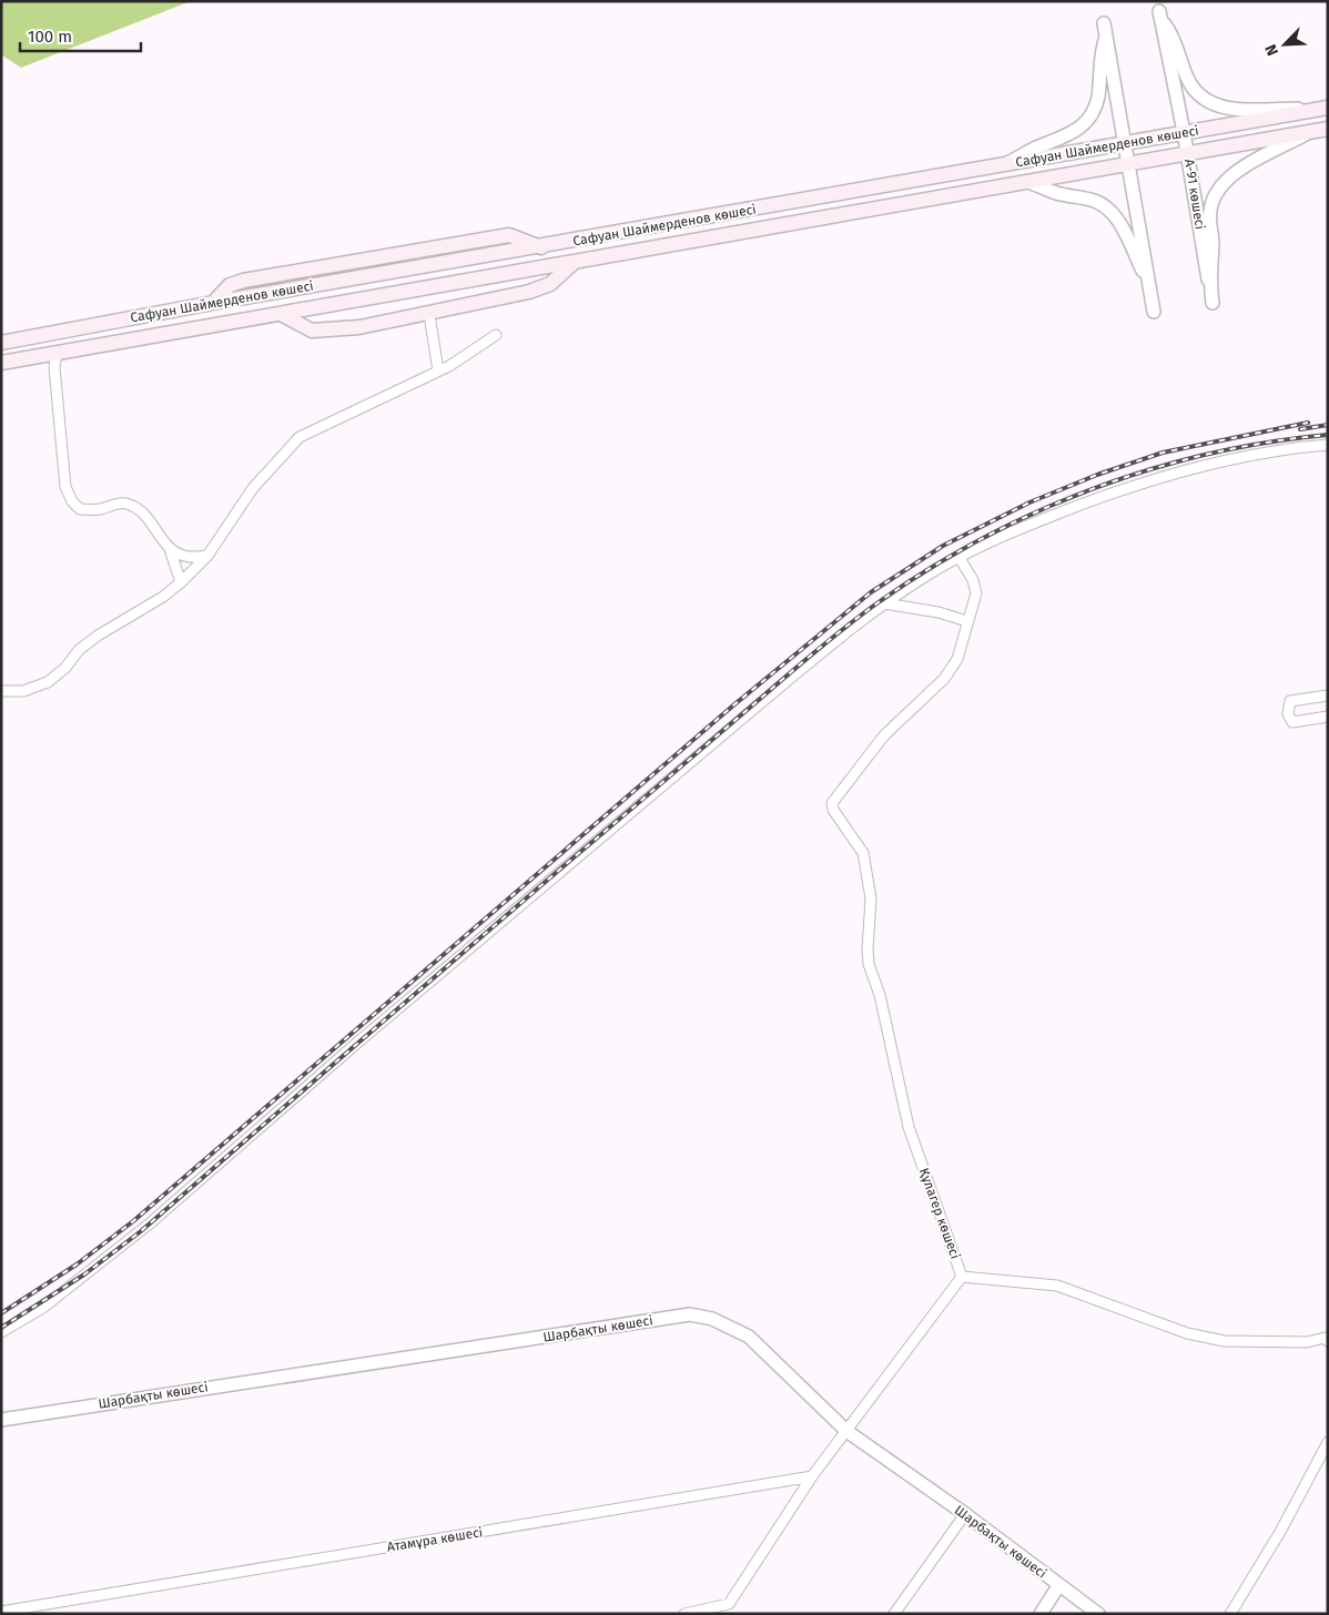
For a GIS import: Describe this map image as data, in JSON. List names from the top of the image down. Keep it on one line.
{"streets":{"main road":["Сафуан Шаймерденов көшесі"],"street":["А-91 көшесі","Құлагер көшесі","Шарбақты көшесі","Атамұра көшесі"]},"crossings":[["Сафуан Шаймерденов көшесі","А-91 көшесі"],["Құлагер көшесі","Шарбақты көшесі"]],"scale_bar":"100 m","north":"bottom left"}
